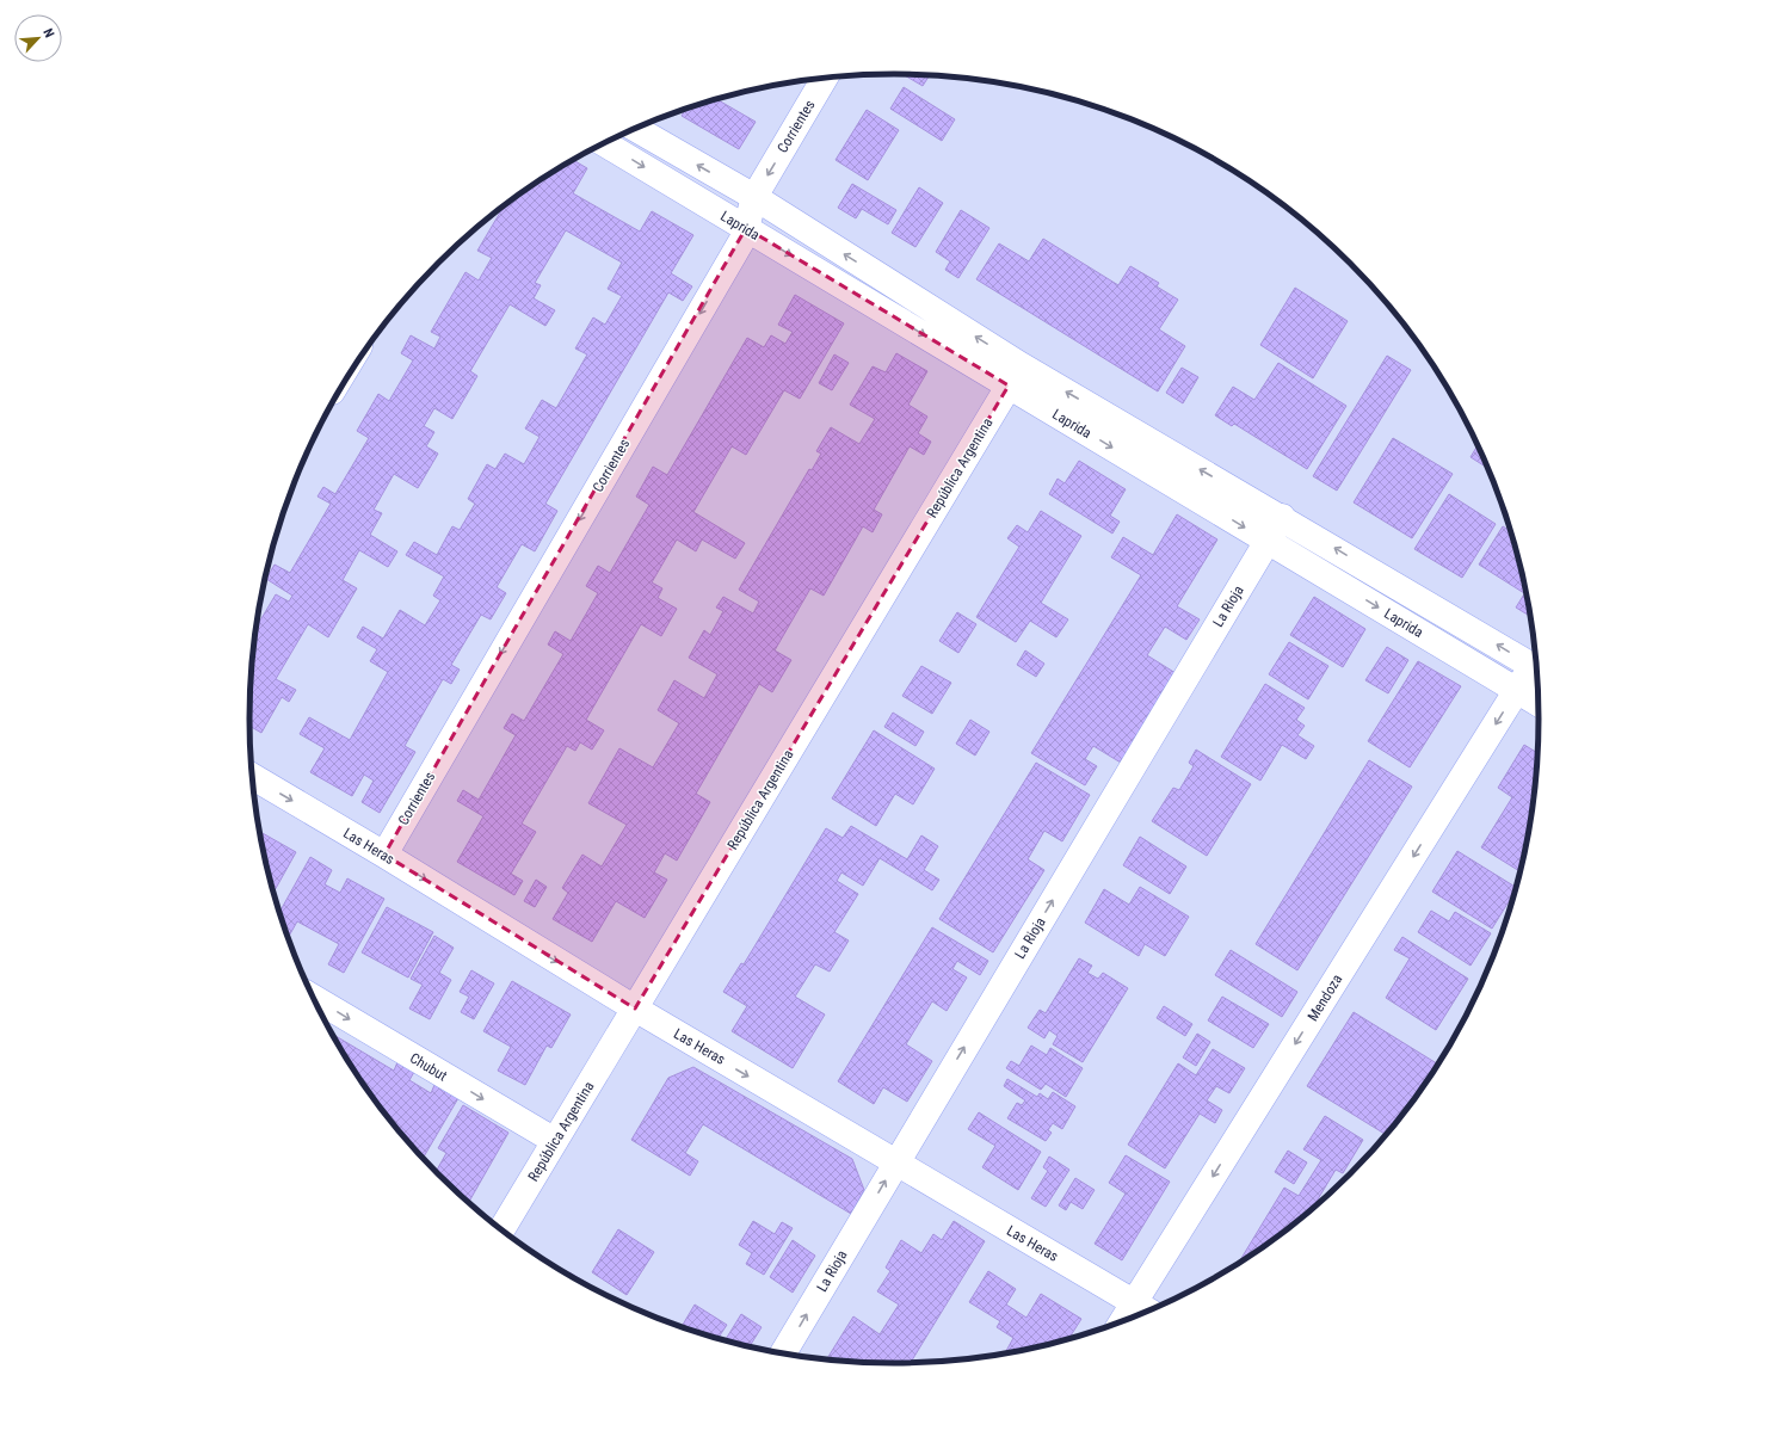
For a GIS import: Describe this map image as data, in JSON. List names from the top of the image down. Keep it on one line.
{"streets":{"street":["Corrientes","Laprida","República Argentina","La Rioja","Las Heras","Mendoza","Chubut"]},"crossings":[["Corrientes","Laprida"],["Corrientes","Las Heras"],["Laprida","República Argentina"],["Laprida","La Rioja"],["Laprida","Mendoza"],["República Argentina","Las Heras"],["República Argentina","Chubut"],["La Rioja","Las Heras"],["Las Heras","Mendoza"]],"one_way":["Corrientes","La Rioja","Las Heras","Mendoza","Chubut"],"north":"top right"}
